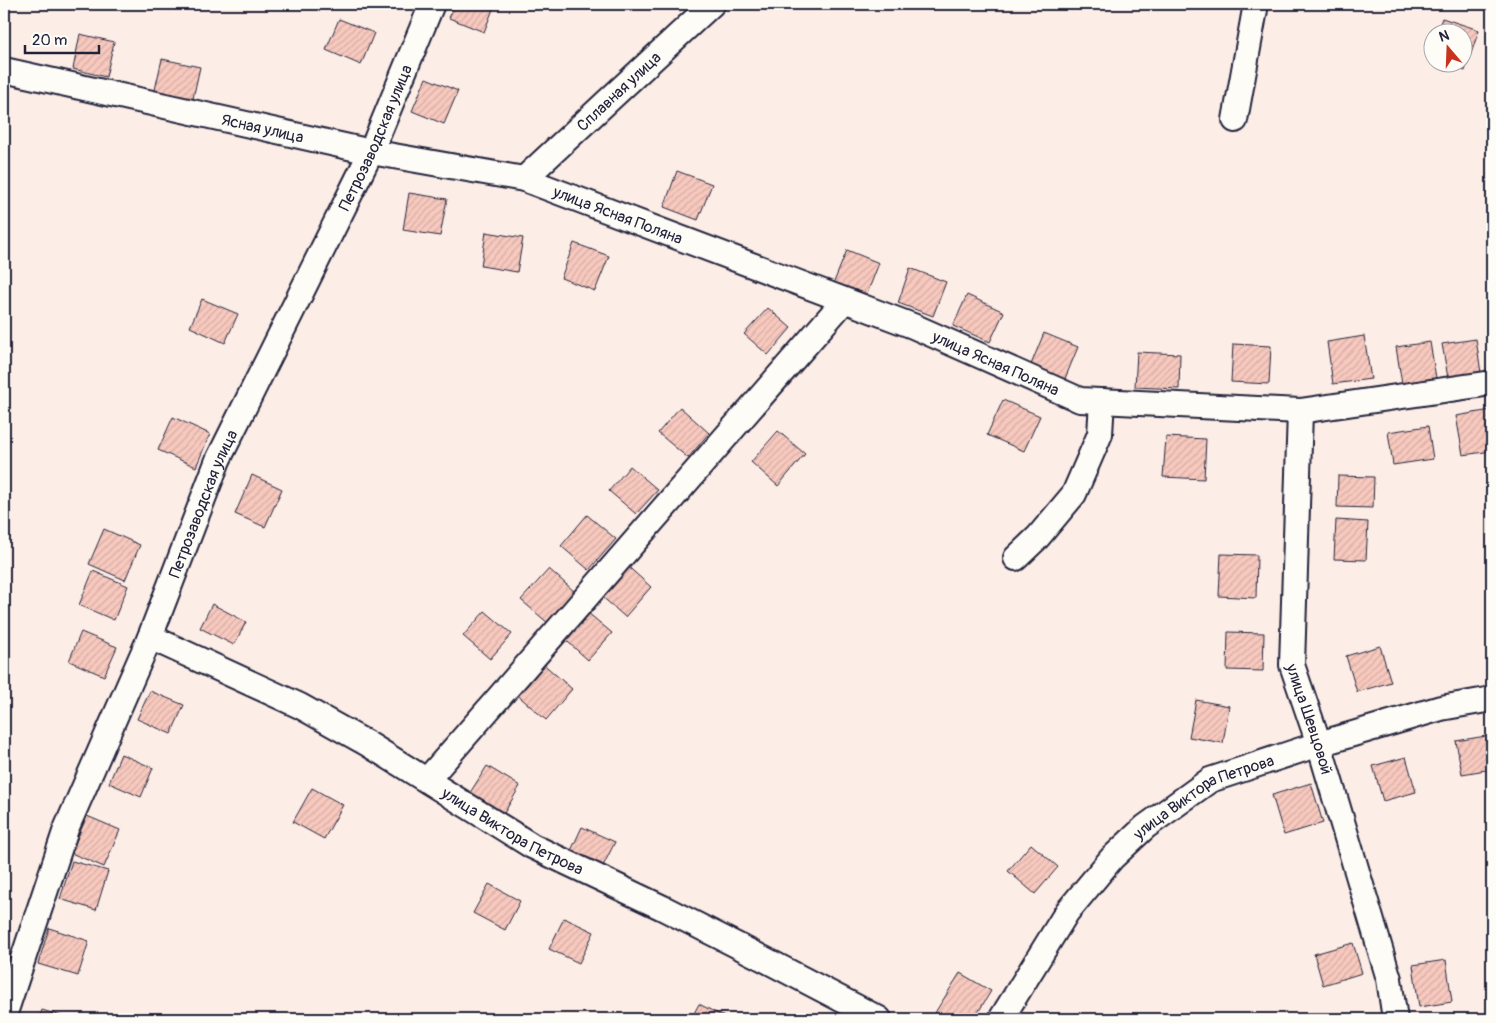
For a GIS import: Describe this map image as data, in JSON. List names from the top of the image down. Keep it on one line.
{"streets":{"street":["Сплавная улица","Ясная улица","Петрозаводская улица","улица Ясная Поляна","улица Шевцовой","улица Виктора Петрова"]},"crossings":[["Сплавная улица","Ясная улица"],["Сплавная улица","улица Ясная Поляна"],["Ясная улица","Петрозаводская улица"],["Ясная улица","улица Ясная Поляна"],["Петрозаводская улица","улица Виктора Петрова"],["улица Ясная Поляна","улица Шевцовой"],["улица Шевцовой","улица Виктора Петрова"]],"scale_bar":"20 m","north":"top"}
